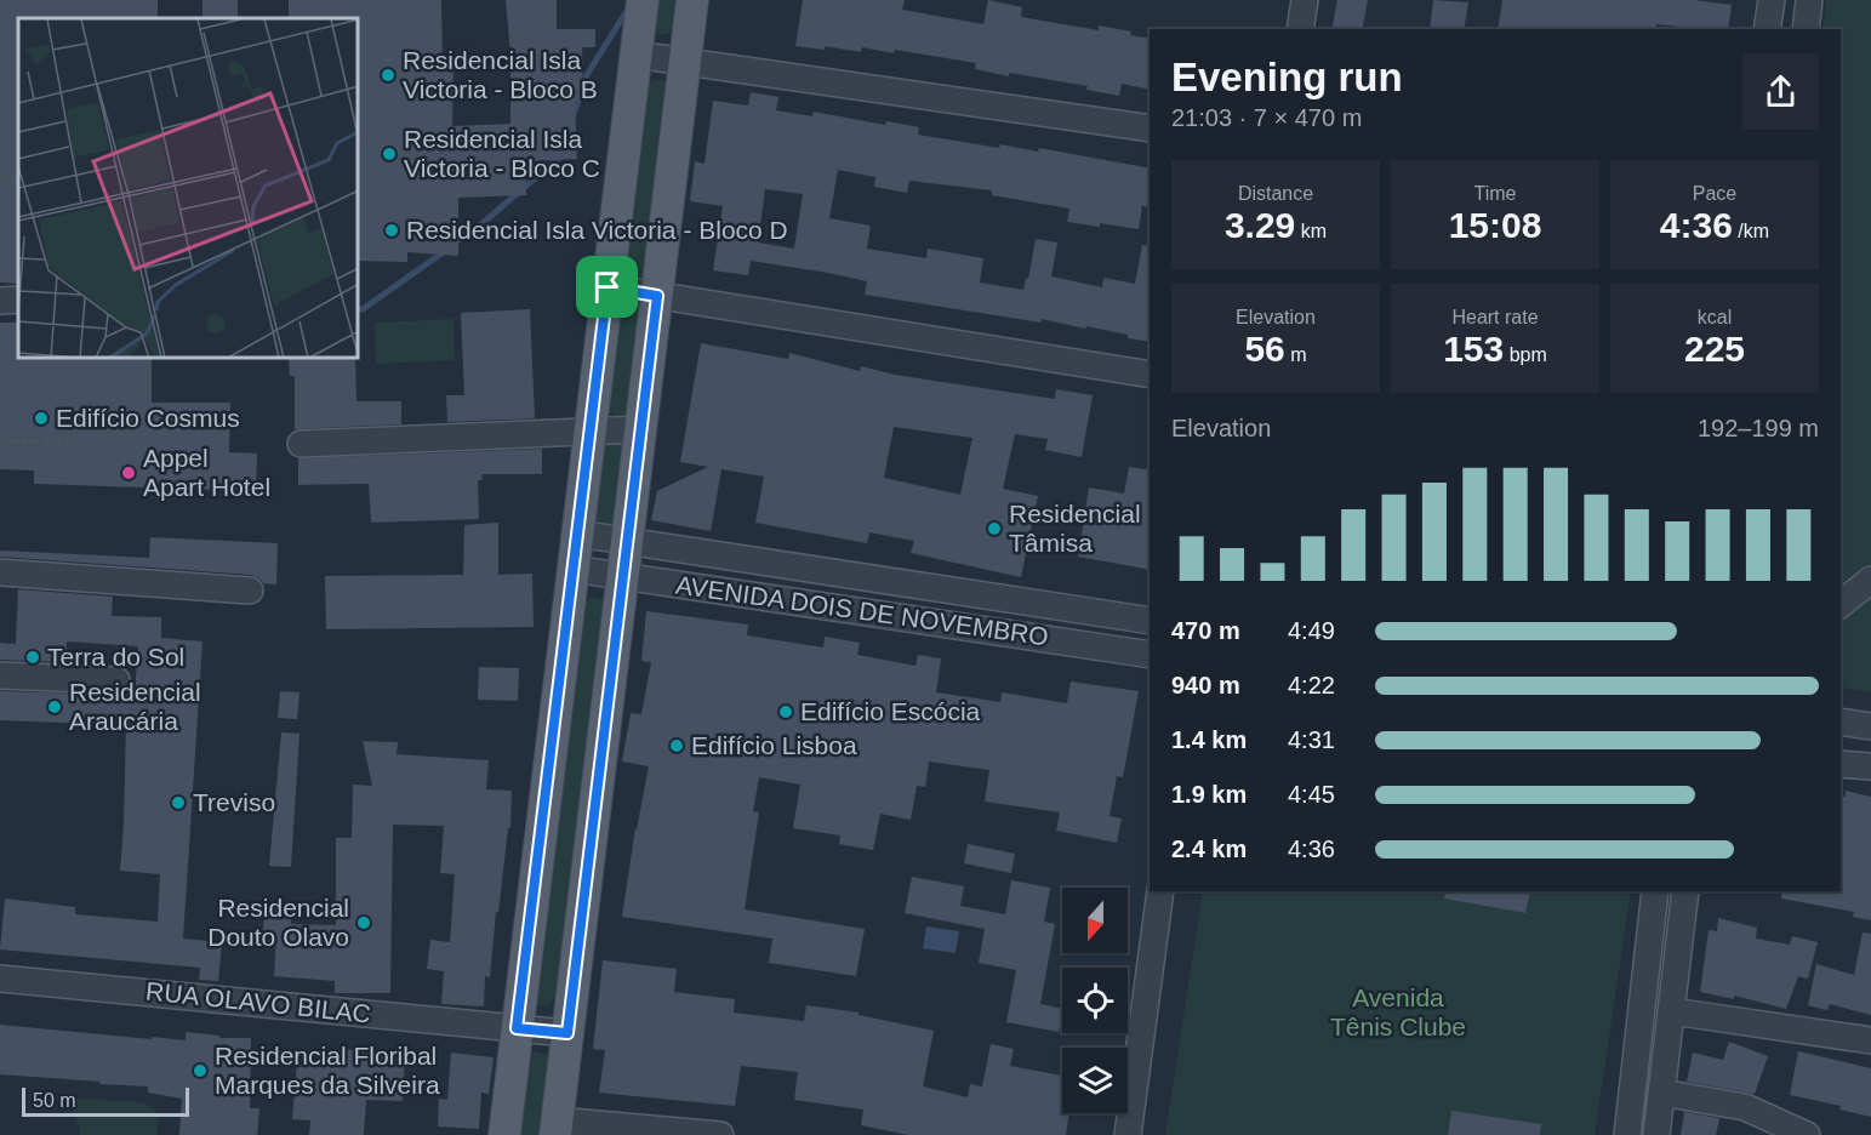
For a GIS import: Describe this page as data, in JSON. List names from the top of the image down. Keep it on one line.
{"streets":{"street":["AVENIDA DOIS DE NOVEMBRO","RUA OLAVO BILAC"]},"parks":["Avenida Tênis Clube"],"places":["Residencial Isla Victoria - Bloco B","Residencial Isla Victoria - Bloco C","Residencial Isla Victoria - Bloco D","Edifício Cosmus","Appel Apart Hotel","Residencial Tâmisa","Terra do Sol","Residencial Araucária","Edifício Escócia","Edifício Lisboa","Treviso","Residencial Douto Olavo","Residencial Floribal Marques da Silveira"],"scale_bar":"50 m","north":"bottom","page":{"heading":["Evening run","21:03 · 7 × 470 m"],"stats":[["Distance","3.29 km"],["Time","15:08"],["Pace","4:36 /km"],["Elevation","56 m"],["Heart rate","153 bpm"],["kcal","225"]],"chart":["Elevation","192–199 m"],"list":[{"name":"470 m","note":"4:49"},{"name":"940 m","note":"4:22"},{"name":"1.4 km","note":"4:31"},{"name":"1.9 km","note":"4:45"},{"name":"2.4 km","note":"4:36"}],"scale":"50 m"}}
